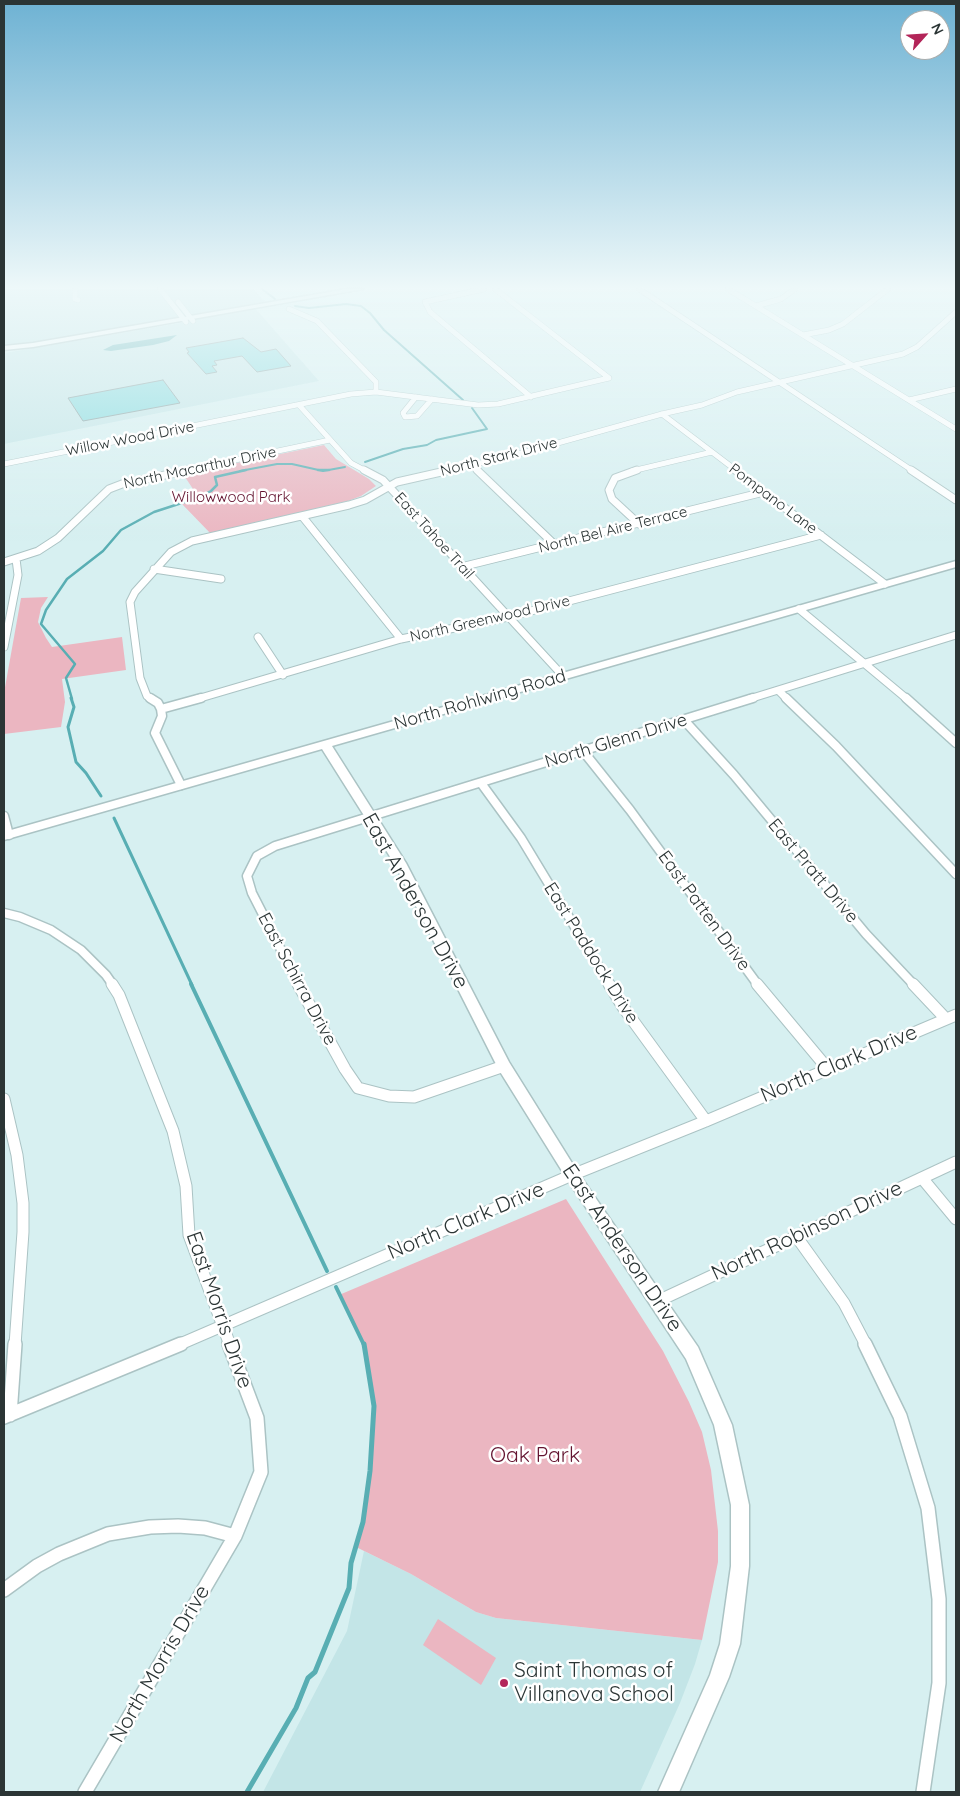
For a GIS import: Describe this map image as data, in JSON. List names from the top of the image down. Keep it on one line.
{"streets":{"street":["Willow Wood Drive","North Stark Drive","North Macarthur Drive","Pompano Lane","North Bel Aire Terrace","East Tahoe Trail","North Greenwood Drive","North Rohlwing Road","North Glenn Drive","East Pratt Drive","East Anderson Drive","East Patten Drive","East Paddock Drive","East Schirra Drive","North Clark Drive","North Robinson Drive","East Morris Drive","North Morris Drive"]},"crossings":[["Willow Wood Drive","East Tahoe Trail"],["North Stark Drive","Pompano Lane"],["North Stark Drive","East Tahoe Trail"],["North Stark Drive","North Greenwood Drive"],["North Macarthur Drive","East Tahoe Trail"],["Pompano Lane","North Bel Aire Terrace"],["Pompano Lane","North Greenwood Drive"],["Pompano Lane","North Rohlwing Road"],["North Bel Aire Terrace","East Tahoe Trail"],["East Tahoe Trail","North Greenwood Drive"],["East Tahoe Trail","North Rohlwing Road"],["North Rohlwing Road","East Anderson Drive"],["North Glenn Drive","East Pratt Drive"],["North Glenn Drive","East Anderson Drive"],["North Glenn Drive","East Patten Drive"],["North Glenn Drive","East Paddock Drive"],["North Glenn Drive","East Schirra Drive"],["East Pratt Drive","North Clark Drive"],["East Anderson Drive","East Schirra Drive"],["East Anderson Drive","North Clark Drive"],["East Anderson Drive","North Robinson Drive"],["East Patten Drive","North Clark Drive"],["East Paddock Drive","North Clark Drive"],["North Clark Drive","East Morris Drive"],["East Morris Drive","North Morris Drive"]],"parks":["Willowwood Park","Oak Park"],"places":["Saint Thomas of Villanova School"],"north":"top right"}
